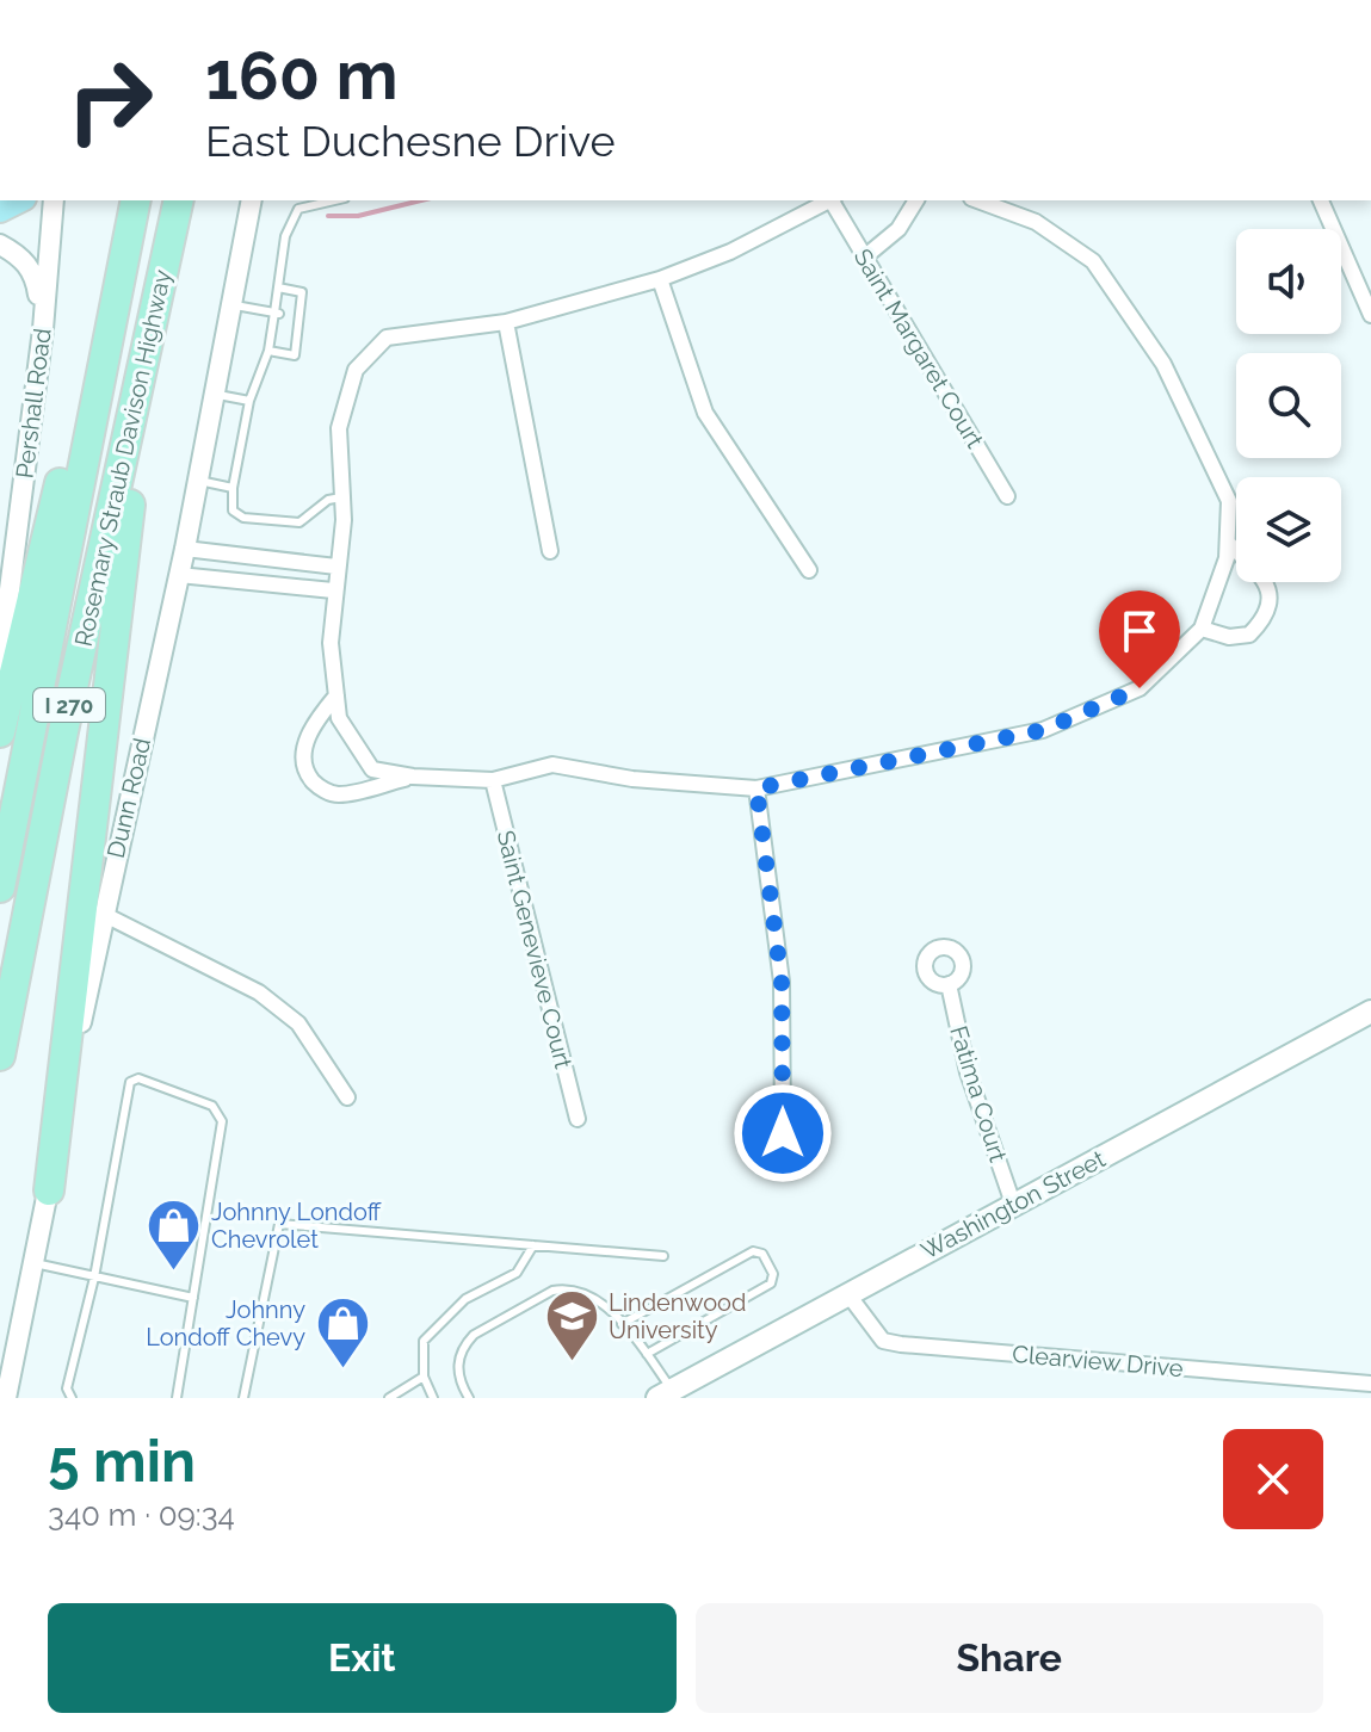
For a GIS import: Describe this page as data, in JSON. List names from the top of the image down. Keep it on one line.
{"streets":{"highway":["Rosemary Straub Davison Highway","I 270"],"main road":["Washington Street"],"street":["Saint Margaret Court","Pershall Road","Dunn Road","Saint Genevieve Court","Fatima Court","Clearview Drive"]},"crossings":[["Fatima Court","Washington Street"],["Washington Street","Clearview Drive"]],"places":{"shop":["Johnny Londoff Chevrolet","Johnny Londoff Chevy"],"school or university":["Lindenwood University"]},"page":{"turn":["160 m","East Duchesne Drive"],"heading":["5 min","340 m · 09:34"],"buttons":["Exit","Share"]}}
